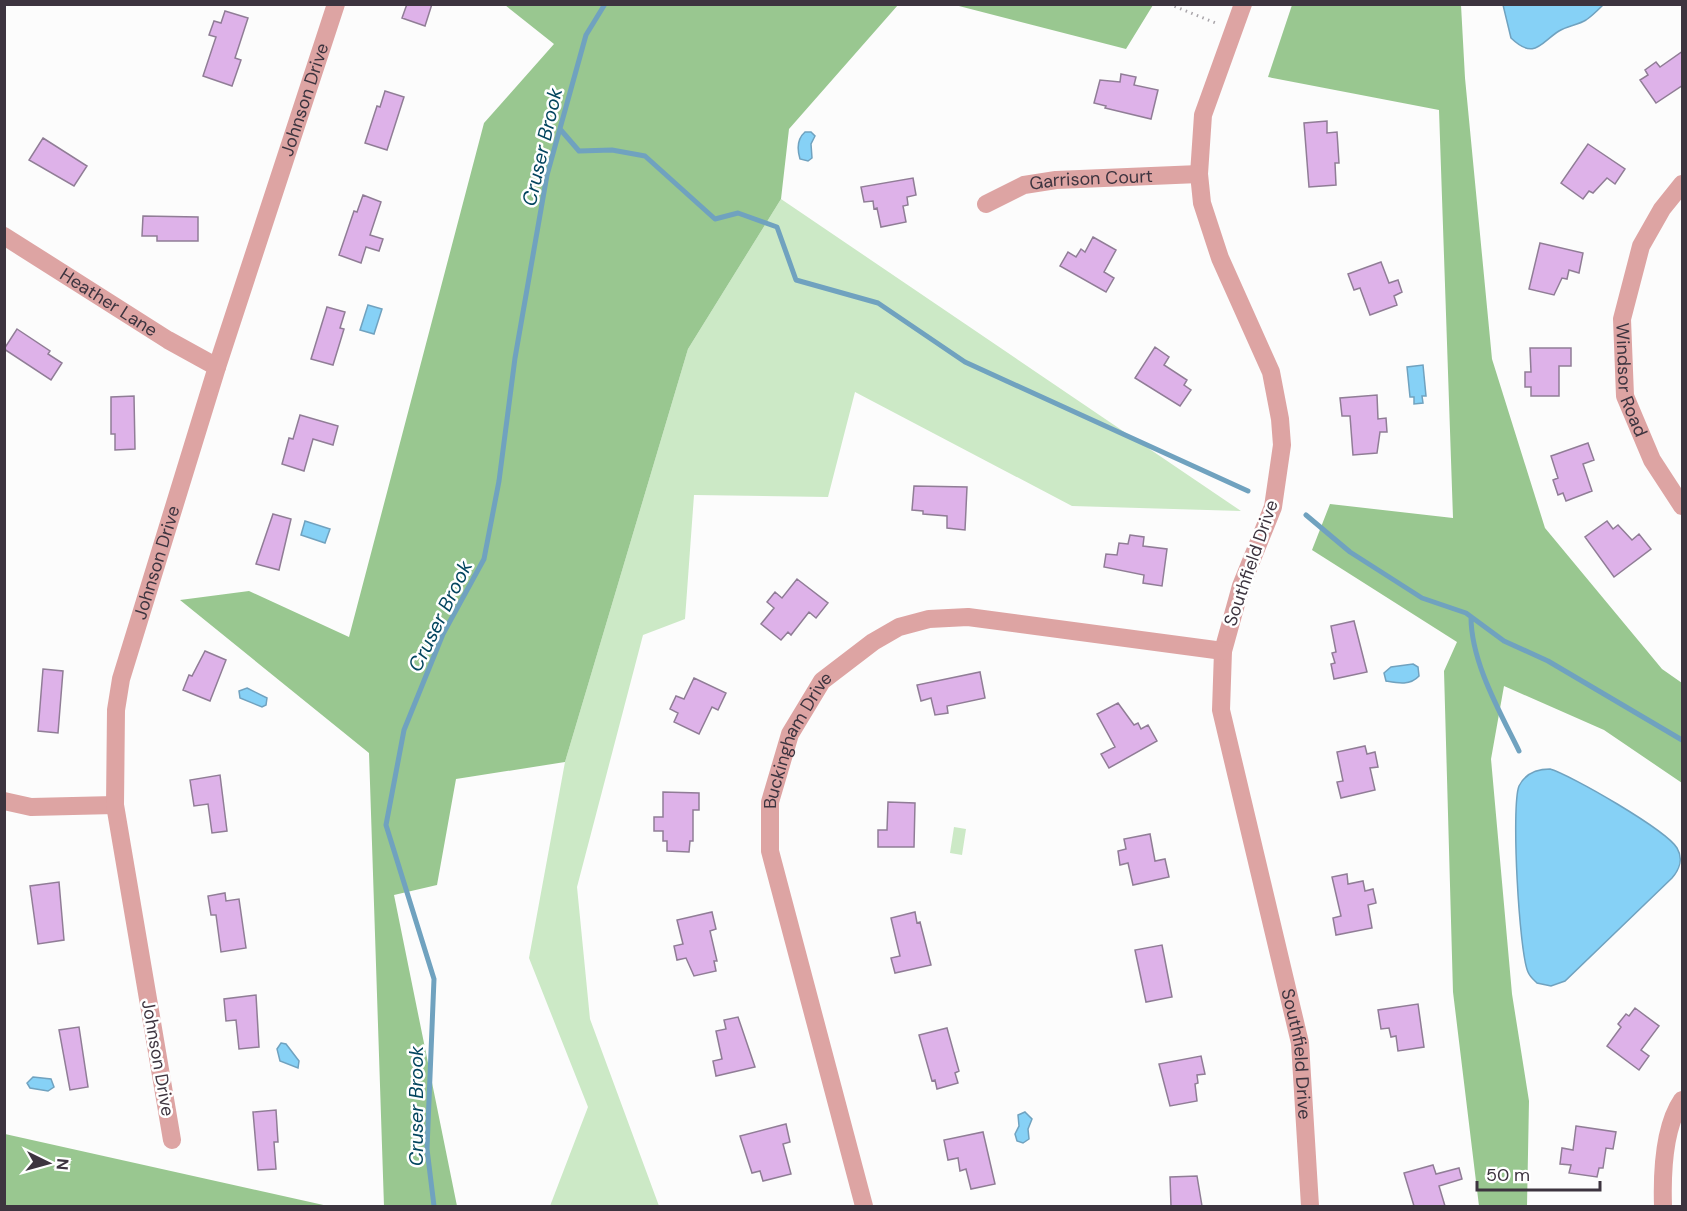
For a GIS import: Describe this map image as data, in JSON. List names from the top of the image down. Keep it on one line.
{"streets":{"street":["Johnson Drive","Garrison Court","Heather Lane","Windsor Road","Southfield Drive","Buckingham Drive"]},"crossings":[["Johnson Drive","Heather Lane"],["Garrison Court","Southfield Drive"],["Southfield Drive","Buckingham Drive"]],"water":["Cruser Brook"],"scale_bar":"50 m","north":"right"}
